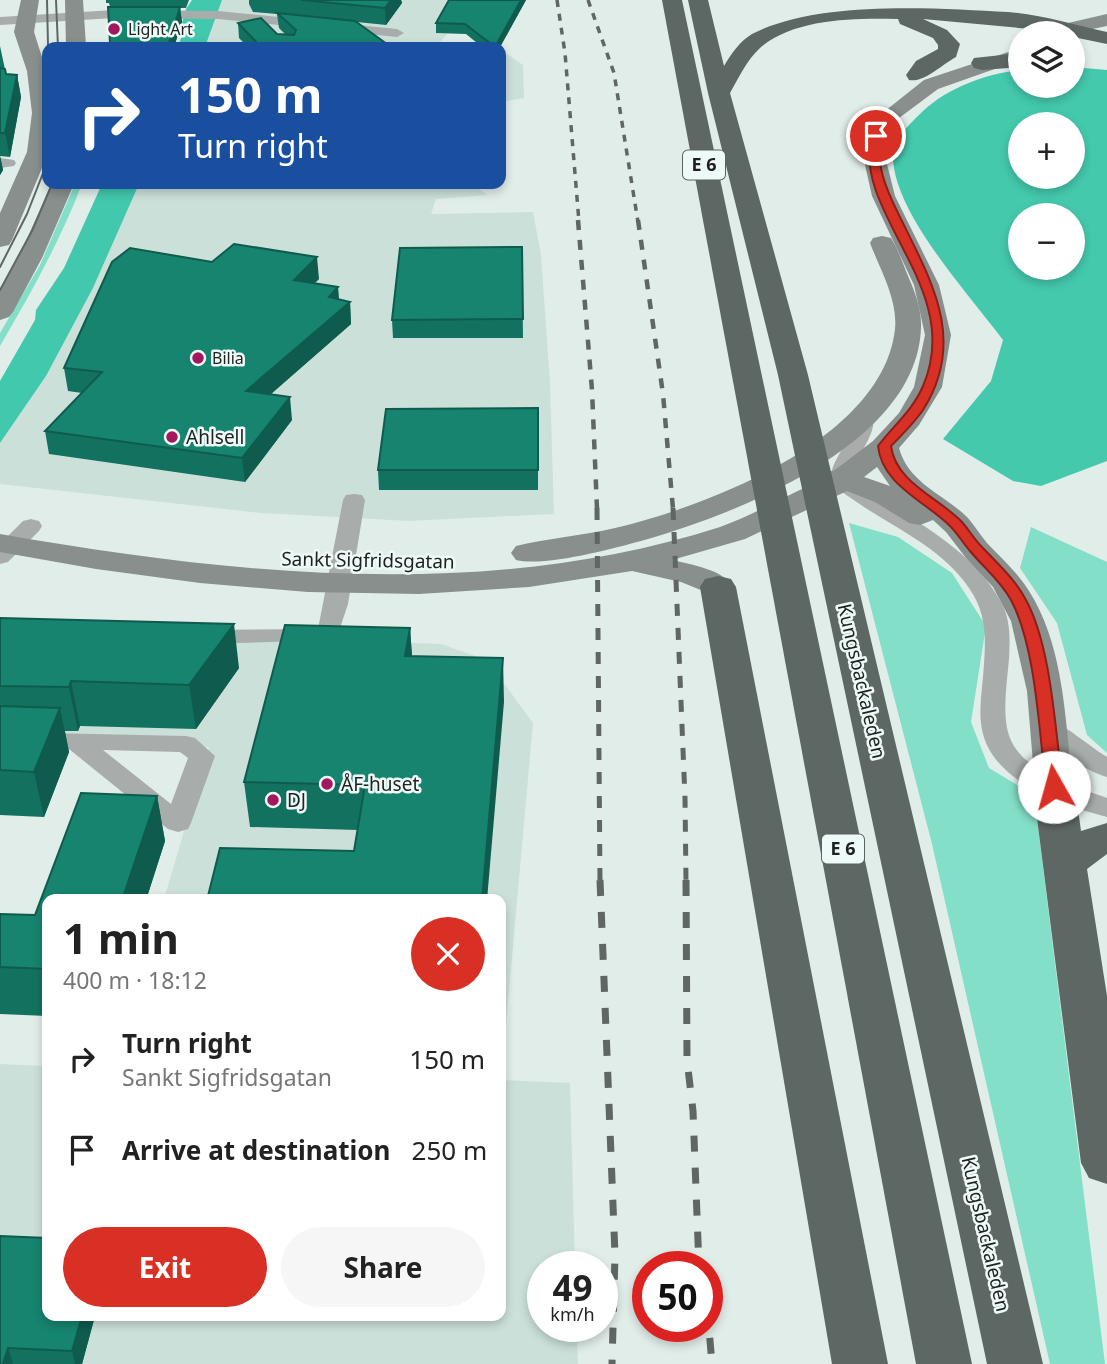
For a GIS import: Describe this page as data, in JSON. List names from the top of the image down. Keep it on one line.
{"streets":{"highway":["E 6","Kungsbackaleden"],"main road":["Sankt Sigfridsgatan"]},"places":["Light Art","Bilia","Ahlsell","ÅF-huset","DJ"],"page":{"map_buttons":["+","−"],"turn":["150 m","Turn right"],"heading":["1 min","400 m · 18:12"],"list":[{"name":"Turn right","note":"Sankt Sigfridsgatan","value":"150 m"},{"name":"Arrive at destination","value":"250 m"}],"buttons":["Exit","Share"],"speed":"49 km/h","limit":"50"}}
